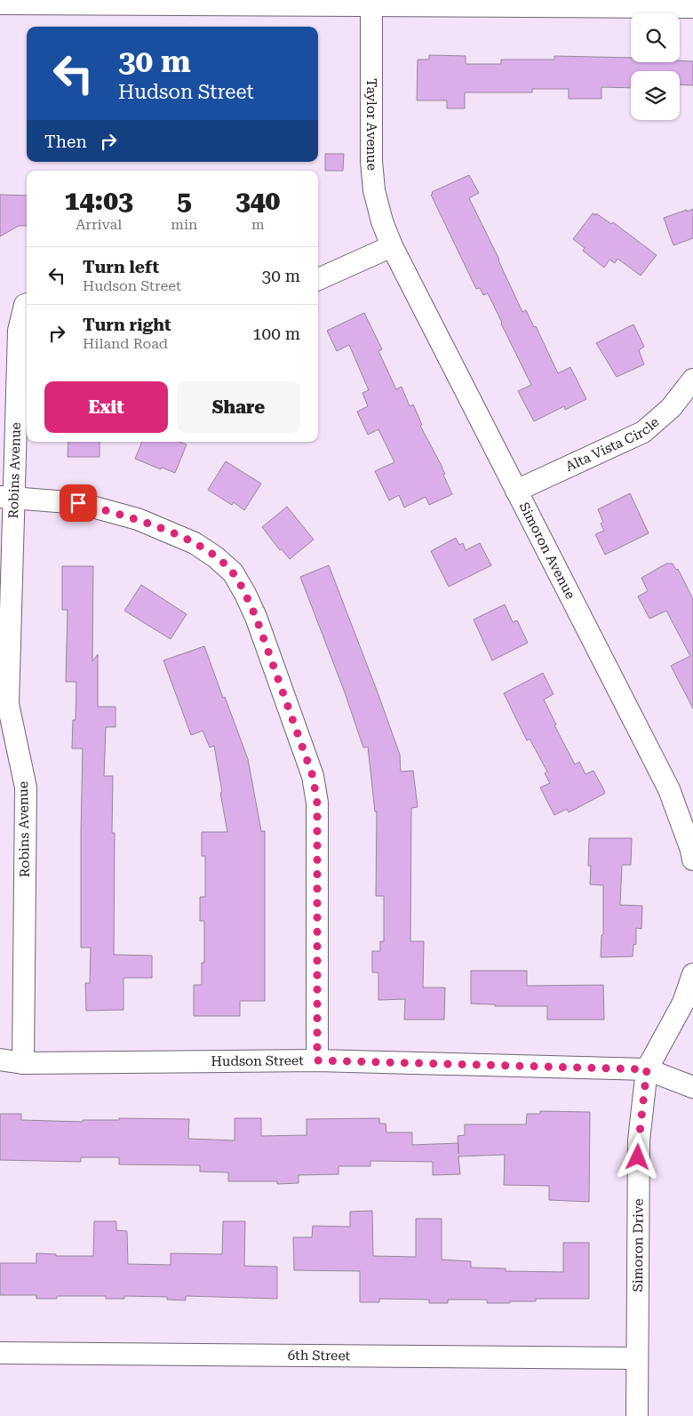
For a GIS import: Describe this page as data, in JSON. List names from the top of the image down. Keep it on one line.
{"streets":{"street":["Taylor Avenue","Alta Vista Circle","Robins Avenue","Simoron Avenue","Hudson Street","Simoron Drive","6th Street"]},"crossings":[["Taylor Avenue","Simoron Avenue"],["Alta Vista Circle","Simoron Avenue"],["Robins Avenue","Hudson Street"],["Hudson Street","Simoron Drive"],["Simoron Drive","6th Street"]],"page":{"turn":["30 m","Hudson Street"],"then":"Then","eta":["14:03","Arrival","5","min","340","m"],"list":[{"name":"Turn left","note":"Hudson Street","value":"30 m"},{"name":"Turn right","note":"Hiland Road","value":"100 m"}],"buttons":["Exit","Share"]}}
